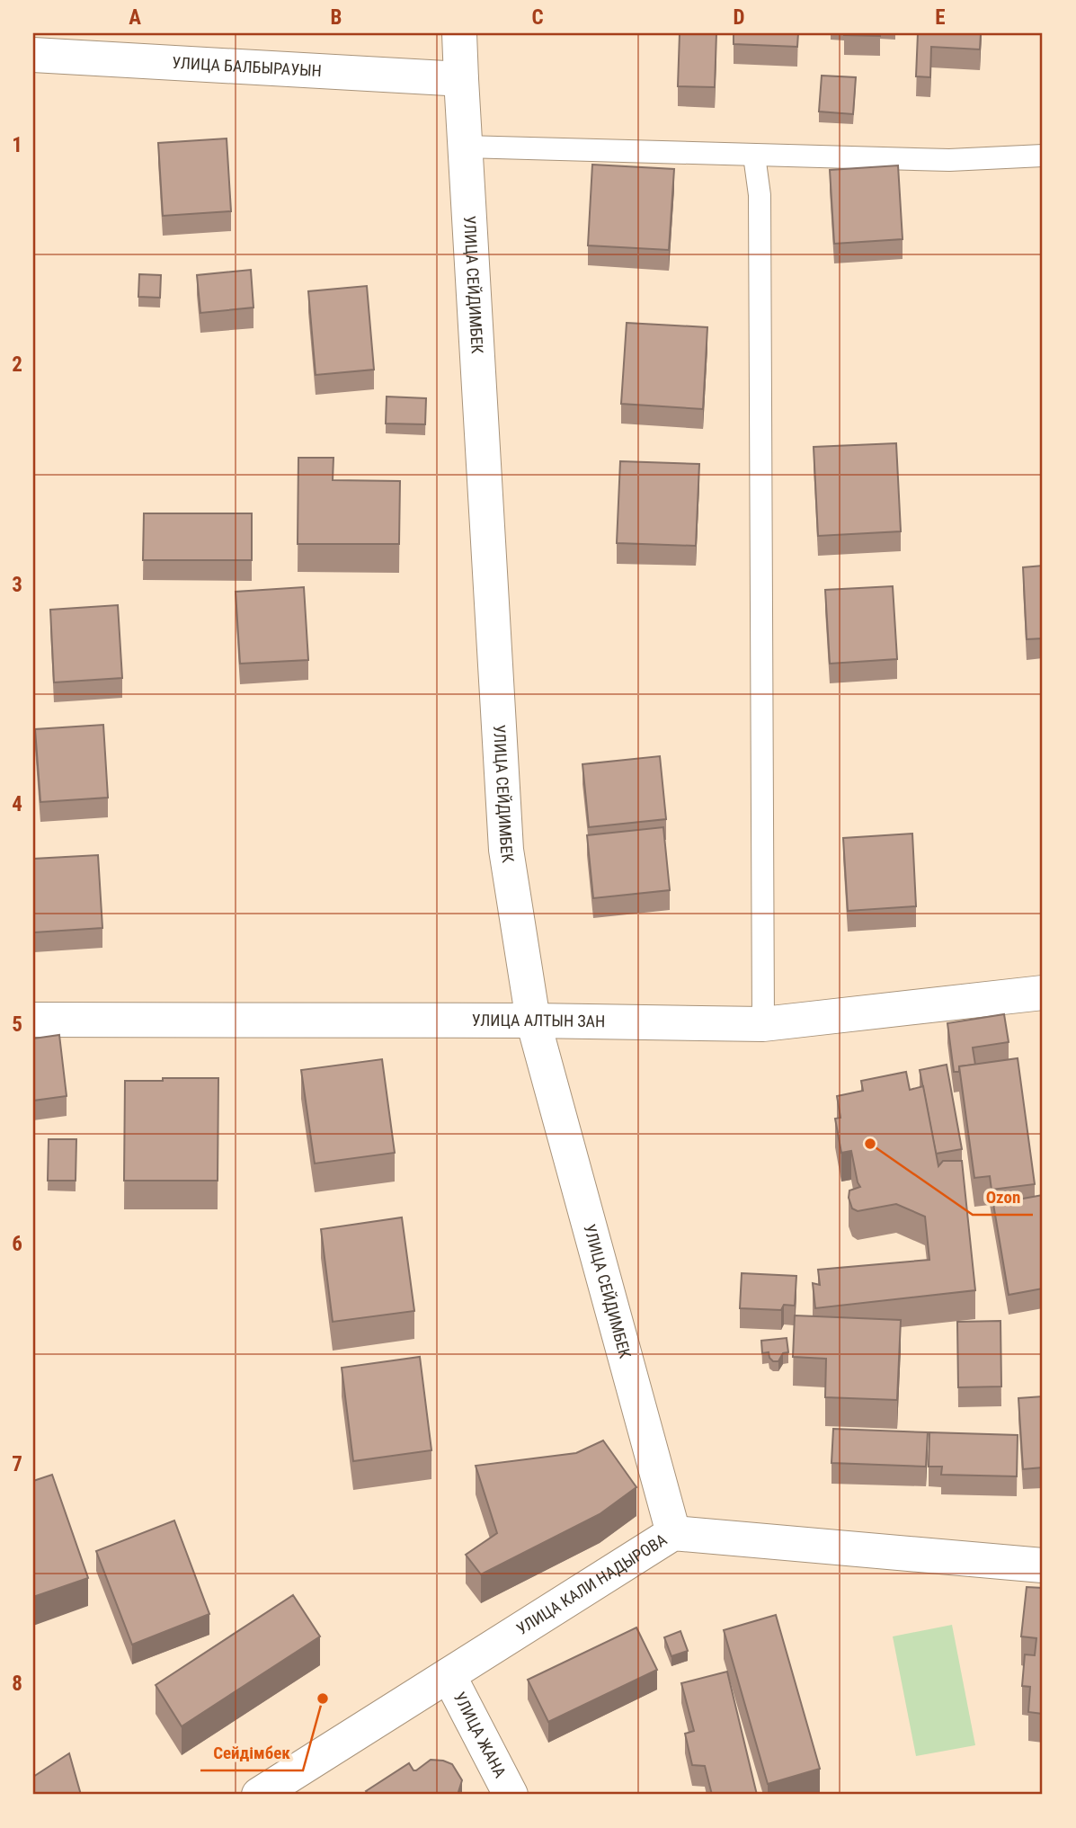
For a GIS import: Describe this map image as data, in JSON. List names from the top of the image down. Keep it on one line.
{"streets":{"street":["УЛИЦА БАЛБЫРАУЫН","УЛИЦА СЕЙДИМБЕК","УЛИЦА АЛТЫН ЗАН","УЛИЦА КАЛИ НАДЫРОВА","УЛИЦА ЖАНА"]},"crossings":[["УЛИЦА БАЛБЫРАУЫН","УЛИЦА СЕЙДИМБЕК"],["УЛИЦА СЕЙДИМБЕК","УЛИЦА АЛТЫН ЗАН"],["УЛИЦА СЕЙДИМБЕК","УЛИЦА КАЛИ НАДЫРОВА"],["УЛИЦА КАЛИ НАДЫРОВА","УЛИЦА ЖАНА"]],"places":["Ozon","Сейдімбек"],"grid":{"columns":["A","B","C","D","E"],"rows":["1","2","3","4","5","6","7","8"]}}
